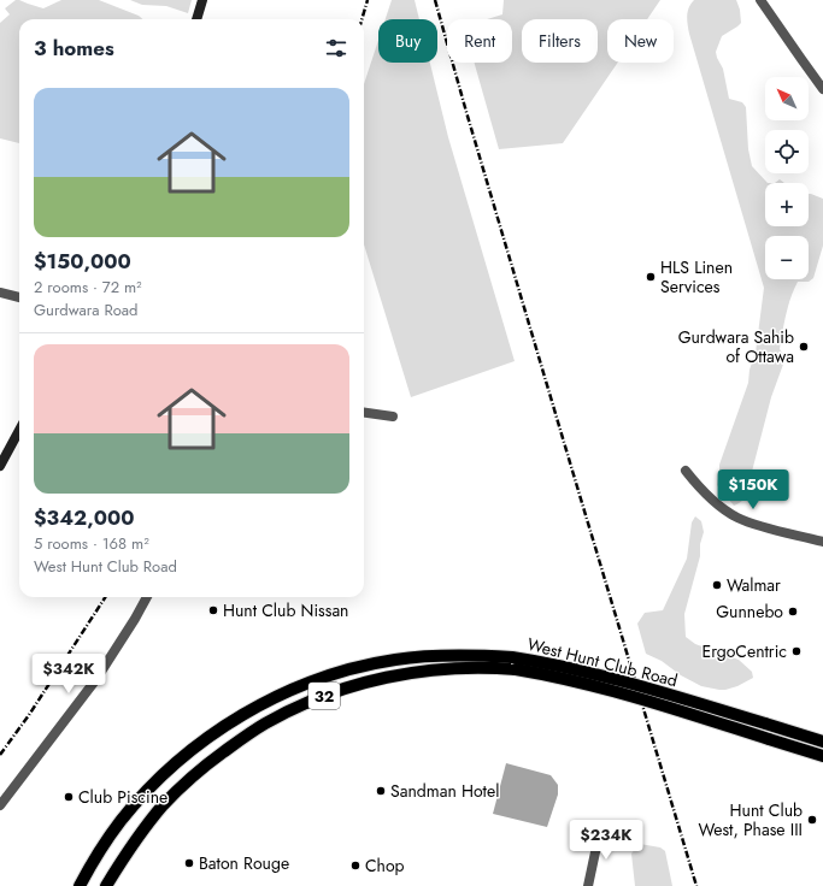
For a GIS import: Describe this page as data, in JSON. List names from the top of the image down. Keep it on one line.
{"streets":{"main road":["West Hunt Club Road","32"]},"places":["HLS Linen Services","Gurdwara Sahib of Ottawa","Walmar","Hunt Club Nissan","Gunnebo","ErgoCentric","Sandman Hotel","Club Piscine","Hunt Club West, Phase III","Baton Rouge","Chop"],"north":"top left","page":{"chip":["Buy","Rent","Filters","New"],"heading":"3 homes","map_buttons":["+","−"],"list":[{"name":"$150,000","note":"2 rooms · 72 m² · Gurdwara Road"},{"name":"$342,000","note":"5 rooms · 168 m² · West Hunt Club Road"}],"price":["$150K","$342K","$234K"]}}
